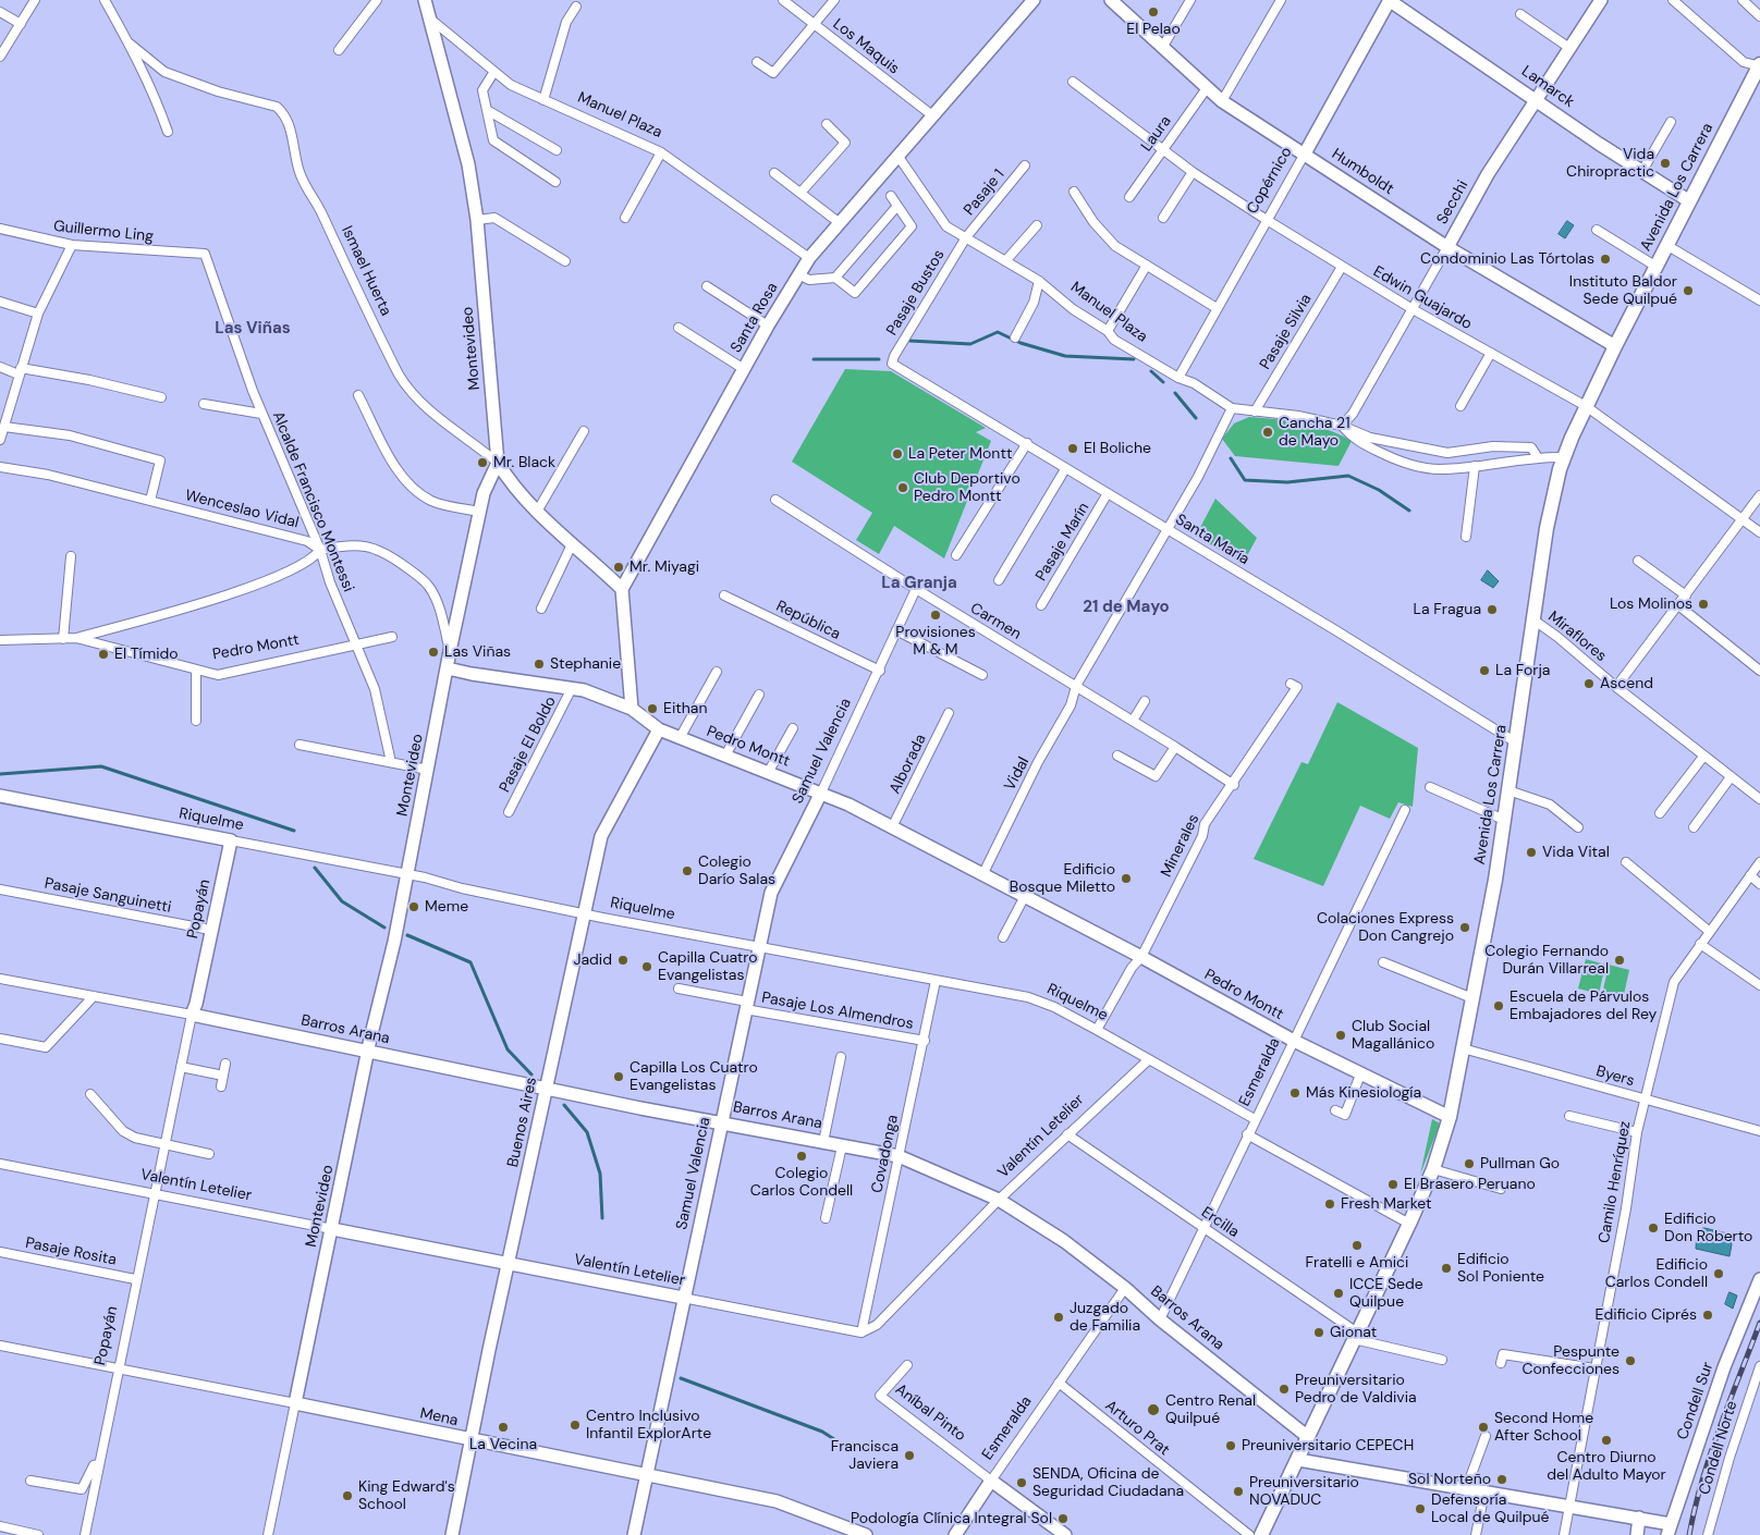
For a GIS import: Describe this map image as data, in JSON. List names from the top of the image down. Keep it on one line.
{"streets":{"main road":["Avenida Los Carrera"],"street":["Los Maquis","Lamarck","Manuel Plaza","Laura","Humboldt","Copérnico","Pasaje 1","Secchi","Guillermo Ling","Ismael Huerta","Pasaje Bustos","Edwin Guajardo","Santa Rosa","Pasaje Silvia","Montevideo","Alcalde Francisco Montessi","Wenceslao Vidal","Santa María","Pasaje Marín","República","Carmen","Miraflores","Pedro Montt","Pasaje El Boldo","Samuel Valencia","Alborada","Vidal","Riquelme","Minerales","Pasaje Sanguinetti","Popayán","Pasaje Los Almendros","Barros Arana","Esmeralda","Byers","Buenos Aires","Valentín Letelier","Covadonga","Camilo Henríquez","Ercilla","Pasaje Rosita","Condell Sur","Aníbal Pinto","Mena","Arturo Prat","Condell Norte"]},"crossings":[["Los Maquis","Santa Rosa"],["Lamarck","Copérnico"],["Lamarck","Avenida Los Carrera"],["Lamarck","Secchi"],["Manuel Plaza","Copérnico"],["Manuel Plaza","Avenida Los Carrera"],["Manuel Plaza","Pasaje 1"],["Manuel Plaza","Secchi"],["Manuel Plaza","Pasaje Bustos"],["Manuel Plaza","Santa Rosa"],["Manuel Plaza","Pasaje Silvia"],["Manuel Plaza","Montevideo"],["Manuel Plaza","Vidal"],["Laura","Humboldt"],["Laura","Edwin Guajardo"],["Humboldt","Copérnico"],["Humboldt","Avenida Los Carrera"],["Humboldt","Secchi"],["Copérnico","Edwin Guajardo"],["Avenida Los Carrera","Edwin Guajardo"],["Avenida Los Carrera","Santa María"],["Avenida Los Carrera","Miraflores"],["Avenida Los Carrera","Pedro Montt"],["Avenida Los Carrera","Barros Arana"],["Avenida Los Carrera","Byers"],["Avenida Los Carrera","Ercilla"],["Pasaje 1","Pasaje Bustos"],["Secchi","Edwin Guajardo"],["Guillermo Ling","Alcalde Francisco Montessi"],["Ismael Huerta","Santa Rosa"],["Ismael Huerta","Montevideo"],["Pasaje Bustos","Santa María"],["Edwin Guajardo","Pasaje Silvia"],["Montevideo","Pedro Montt"],["Montevideo","Riquelme"],["Montevideo","Barros Arana"],["Montevideo","Valentín Letelier"],["Montevideo","Mena"],["Alcalde Francisco Montessi","Wenceslao Vidal"],["Alcalde Francisco Montessi","Pedro Montt"],["Santa María","Pasaje Marín"],["Santa María","Vidal"],["República","Samuel Valencia"],["Carmen","Samuel Valencia"],["Carmen","Vidal"],["Carmen","Minerales"],["Pedro Montt","Pasaje El Boldo"],["Pedro Montt","Samuel Valencia"],["Pedro Montt","Alborada"],["Pedro Montt","Vidal"],["Pedro Montt","Minerales"],["Pedro Montt","Esmeralda"],["Pedro Montt","Buenos Aires"],["Samuel Valencia","Riquelme"],["Samuel Valencia","Pasaje Los Almendros"],["Samuel Valencia","Barros Arana"],["Samuel Valencia","Valentín Letelier"],["Samuel Valencia","Mena"],["Riquelme","Minerales"],["Riquelme","Popayán"],["Riquelme","Esmeralda"],["Riquelme","Buenos Aires"],["Riquelme","Valentín Letelier"],["Riquelme","Covadonga"],["Pasaje Sanguinetti","Popayán"],["Popayán","Barros Arana"],["Popayán","Valentín Letelier"],["Popayán","Pasaje Rosita"],["Popayán","Mena"],["Pasaje Los Almendros","Covadonga"],["Barros Arana","Esmeralda"],["Barros Arana","Buenos Aires"],["Barros Arana","Valentín Letelier"],["Barros Arana","Covadonga"],["Esmeralda","Ercilla"],["Esmeralda","Aníbal Pinto"],["Esmeralda","Arturo Prat"],["Byers","Camilo Henríquez"],["Buenos Aires","Valentín Letelier"],["Buenos Aires","Mena"],["Valentín Letelier","Covadonga"],["Valentín Letelier","Ercilla"]],"districts":["Las Viñas","La Granja","21 de Mayo"],"places":["El Pelao","Vida Chiropractic","Condominio Las Tórtolas","Instituto Baldor Sede Quilpué","Cancha 21 de Mayo","El Boliche","La Peter Montt","Mr. Black","Club Deportivo Pedro Montt","Mr. Miyagi","Los Molinos","La Fragua","Provisiones M & M","Las Viñas","El Tímido","Stephanie","La Forja","Ascend","Eithan","Vida Vital","Colegio Darío Salas","Edificio Bosque Miletto","Meme","Colaciones Express Don Cangrejo","Jadid","Colegio Fernando Durán Villarreal","Capilla Cuatro Evangelistas","Escuela de Párvulos Embajadores del Rey","Club Social Magallánico","Capilla Los Cuatro Evangelistas","Más Kinesiología","Colegio Carlos Condell","Pullman Go","El Brasero Peruano","Fresh Market","Edificio Don Roberto","Fratelli e Amici","Edificio Sol Poniente","Edificio Carlos Condell","ICCE Sede Quilpue","Edificio Ciprés","Juzgado de Familia","Gionat","Pespunte Confecciones","Preuniversitario Pedro de Valdivia","Centro Renal Quilpué","Centro Inclusivo Infantil ExplorArte","La Vecina","Second Home After School","Centro Diurno del Adulto Mayor","Preuniversitario CEPECH","Francisca Javiera","Sol Norteño","SENDA, Oficina de Seguridad Ciudadana","Preuniversitario NOVADUC","King Edward's School","Defensoría Local de Quilpué","Podología Clínica Integral Sol"]}
